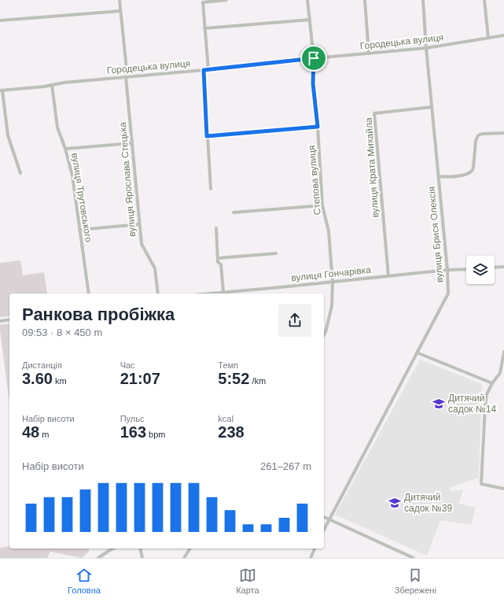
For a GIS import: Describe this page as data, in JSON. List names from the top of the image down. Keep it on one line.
{"streets":{"street":["Городецька вулиця","вулиця Крата Михайла","вулиця Ярослава Стецька","Степова вулиця","вулиця Трутовського","вулиця Брися Олексія","вулиця Гончарівка"]},"crossings":[["Городецька вулиця","вулиця Ярослава Стецька"],["Городецька вулиця","Степова вулиця"],["Городецька вулиця","вулиця Трутовського"],["Городецька вулиця","вулиця Брися Олексія"],["вулиця Крата Михайла","вулиця Брися Олексія"],["вулиця Крата Михайла","вулиця Гончарівка"],["Степова вулиця","вулиця Гончарівка"],["вулиця Брися Олексія","вулиця Гончарівка"]],"places":{"school or university":["Дитячий садок №14","Дитячий садок №39"]},"page":{"heading":["Ранкова пробіжка","09:53 · 8 × 450 m"],"stats":[["Дистанція","3.60 km"],["Час","21:07"],["Темп","5:52 /km"],["Набір висоти","48 m"],["Пульс","163 bpm"],["kcal","238"]],"chart":["Набір висоти","261–267 m"],"tabs":["Головна","Карта","Збережені"]}}
